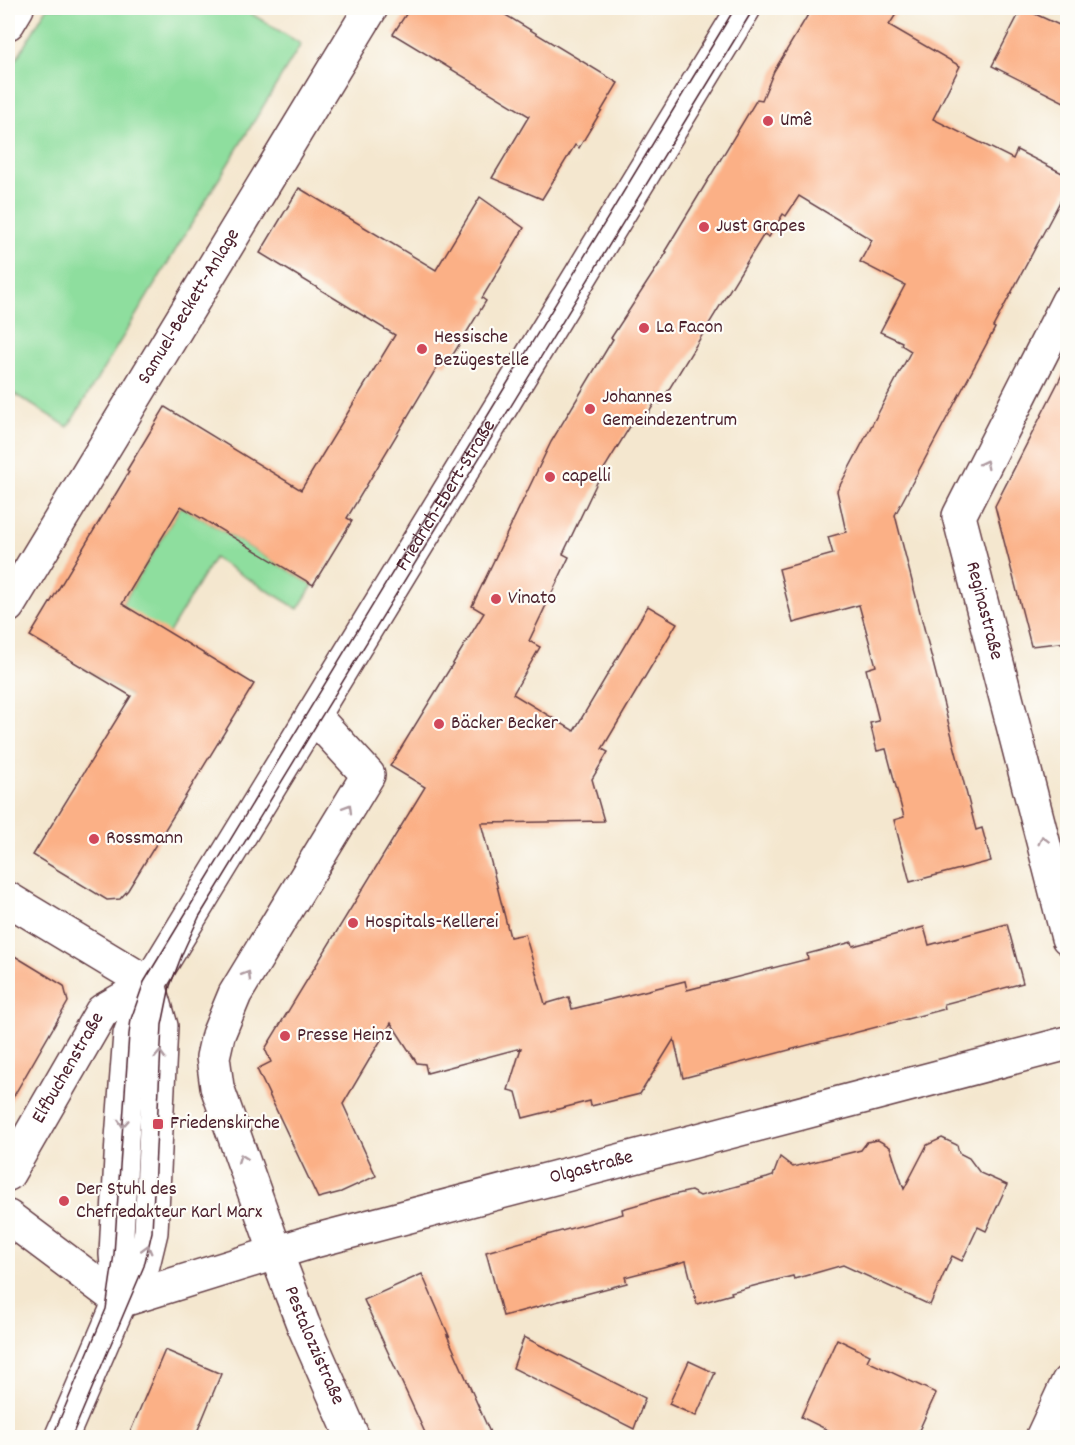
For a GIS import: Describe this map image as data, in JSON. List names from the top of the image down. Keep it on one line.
{"streets":{"street":["Samuel-Beckett-Anlage","Friedrich-Ebert-Straße","Reginastraße","Elfbuchenstraße","Olgastraße","Pestalozzistraße"]},"crossings":[["Friedrich-Ebert-Straße","Elfbuchenstraße"],["Friedrich-Ebert-Straße","Pestalozzistraße"],["Olgastraße","Pestalozzistraße"]],"one_way":["Reginastraße"],"places":{"other":["Umê","Just Grapes","La Facon","Hessische Bezügestelle","Johannes Gemeindezentrum","capelli","Vinato","Bäcker Becker","Rossmann","Hospitals-Kellerei","Presse Heinz","Der Stuhl des Chefredakteur Karl Marx"],"transit":["Friedenskirche"]}}
